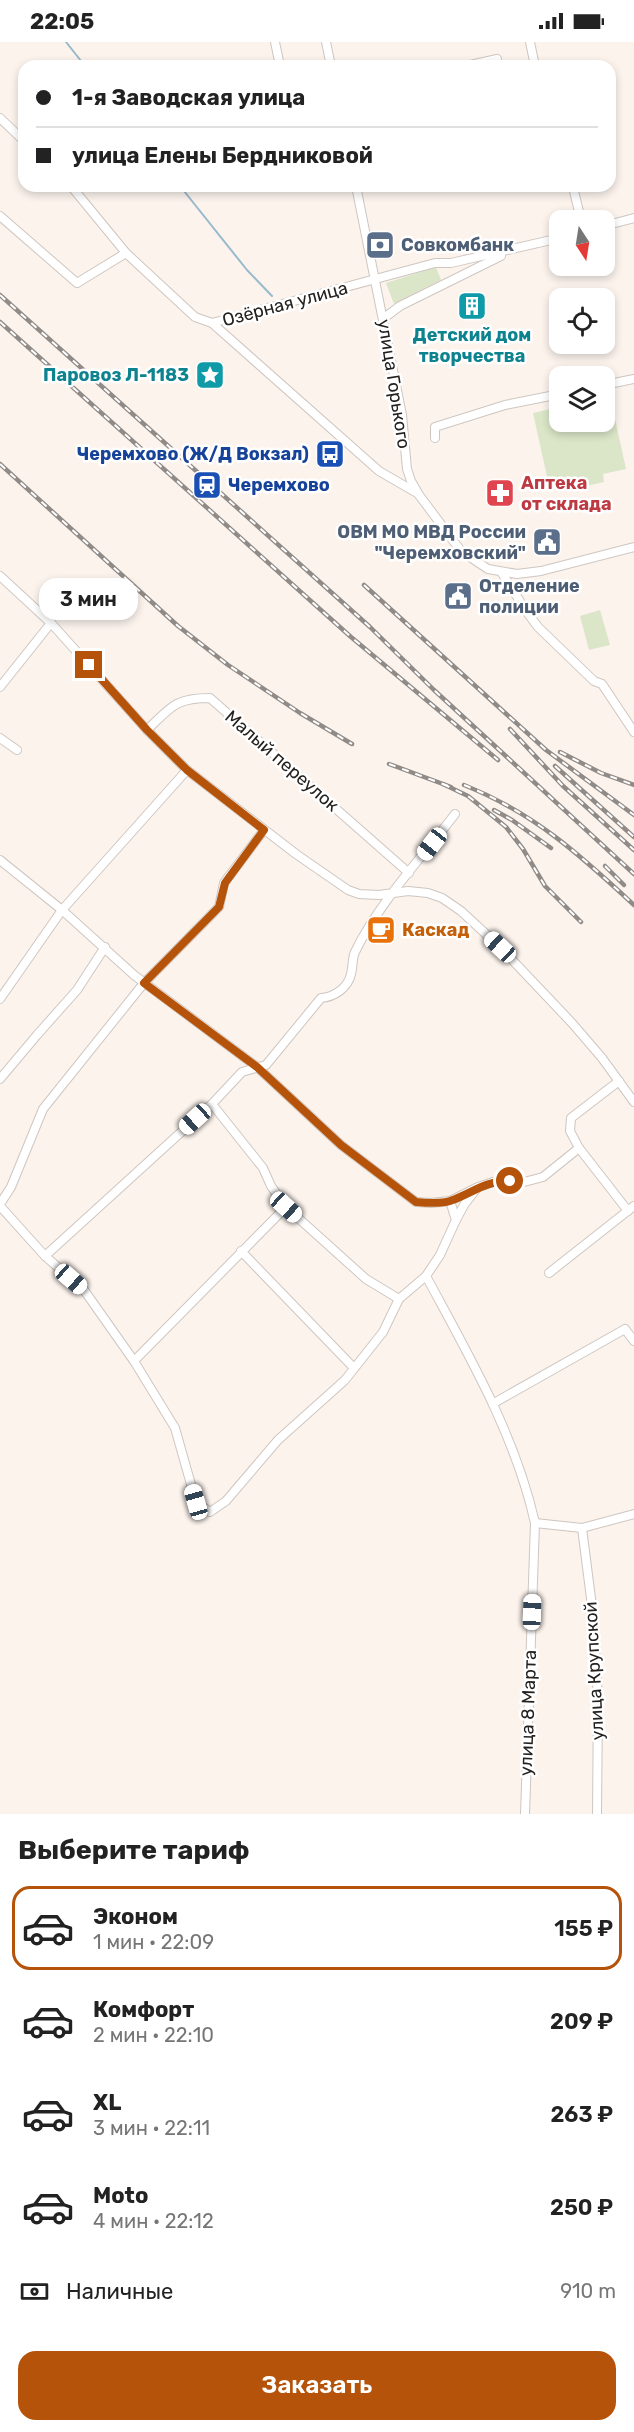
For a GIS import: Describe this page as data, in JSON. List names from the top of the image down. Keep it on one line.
{"streets":{"street":["Озёрная улица","улица Горького","Малый переулок","улица Крупской","улица 8 Марта"]},"crossings":[["Озёрная улица","улица Горького"]],"places":{"bank":["Совкомбанк"],"building":["Детский дом творчества"],"place":["Паровоз Л-1183"],"bus stop":["Черемхово (Ж/Д Вокзал)"],"station":["Черемхово"],"pharmacy":["Аптека от склада"],"public building":["ОВМ МО МВД России \"Черемховский\"","Отделение полиции"],"cafe":["Каскад"]},"north":"bottom","page":{"status":"22:05","banner":["1-я Заводская улица","улица Елены Бердниковой"],"bubble":"3 мин","heading":"Выберите тариф","list":[{"name":"Эконом","note":"1 мин · 22:09","value":"155 ₽"},{"name":"Комфорт","note":"2 мин · 22:10","value":"209 ₽"},{"name":"XL","note":"3 мин · 22:11","value":"263 ₽"},{"name":"Moto","note":"4 мин · 22:12","value":"250 ₽"}],"pay":["Наличные","910 m"],"buttons":"Заказать"}}
